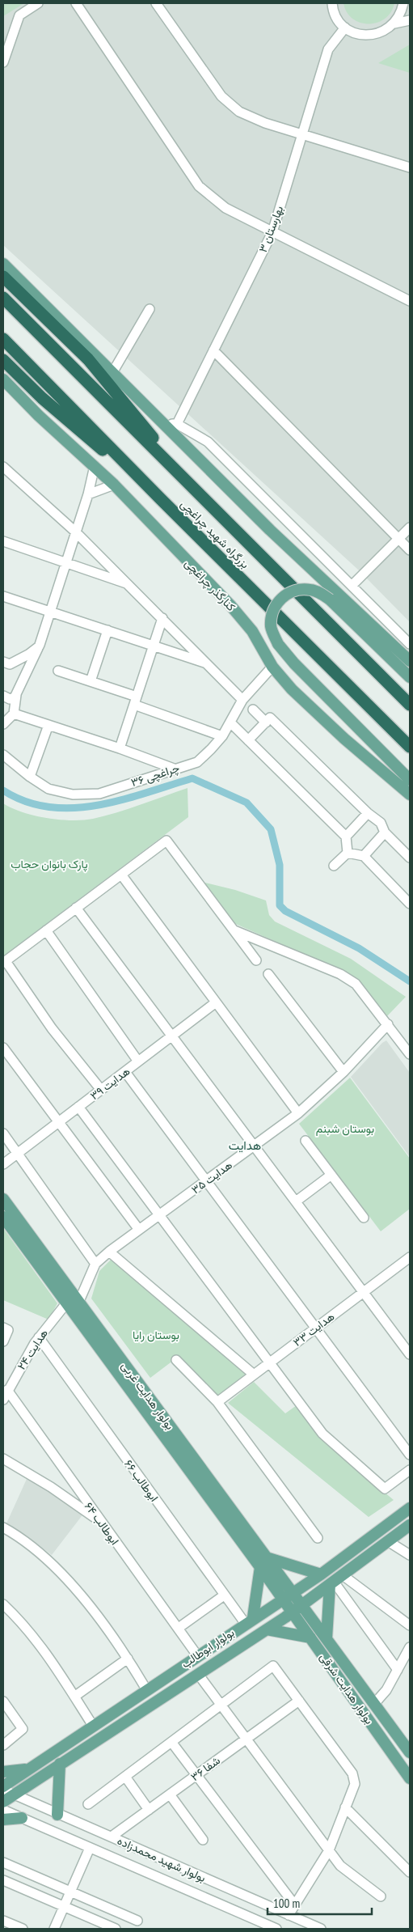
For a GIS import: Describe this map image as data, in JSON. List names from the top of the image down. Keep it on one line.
{"streets":{"highway":["بزرگراه شهید چراغچی"],"main road":["کنارگذر چراغچی","بولوار هدایت غربی","بولوار ابوطالب","بولوار هدایت شرقی"],"street":["بهارستان ۳","چراغچی ۳۶","هدایت ۳۹","هدایت ۳۵","هدایت ۳۳","هدایت ۲۴","ابوطالب ۶۶","ابوطالب ۶۴","شفا ۳۶","بولوار شهید محمدزاده"]},"crossings":[["کنارگذر چراغچی","چراغچی ۳۶"],["هدایت ۳۵","بولوار هدایت غربی"],["هدایت ۲۴","بولوار هدایت غربی"],["هدایت ۲۴","ابوطالب ۶۶"],["هدایت ۲۴","ابوطالب ۶۴"],["بولوار هدایت غربی","بولوار ابوطالب"],["بولوار هدایت غربی","بولوار هدایت شرقی"],["ابوطالب ۶۶","بولوار ابوطالب"],["ابوطالب ۶۴","بولوار ابوطالب"],["بولوار ابوطالب","بولوار هدایت شرقی"],["بولوار ابوطالب","بولوار شهید محمدزاده"],["شفا ۳۶","بولوار شهید محمدزاده"]],"districts":["هدایت"],"parks":["پارک بانوان حجاب","بوستان شبنم","بوستان رایا"],"scale_bar":"100 m"}
